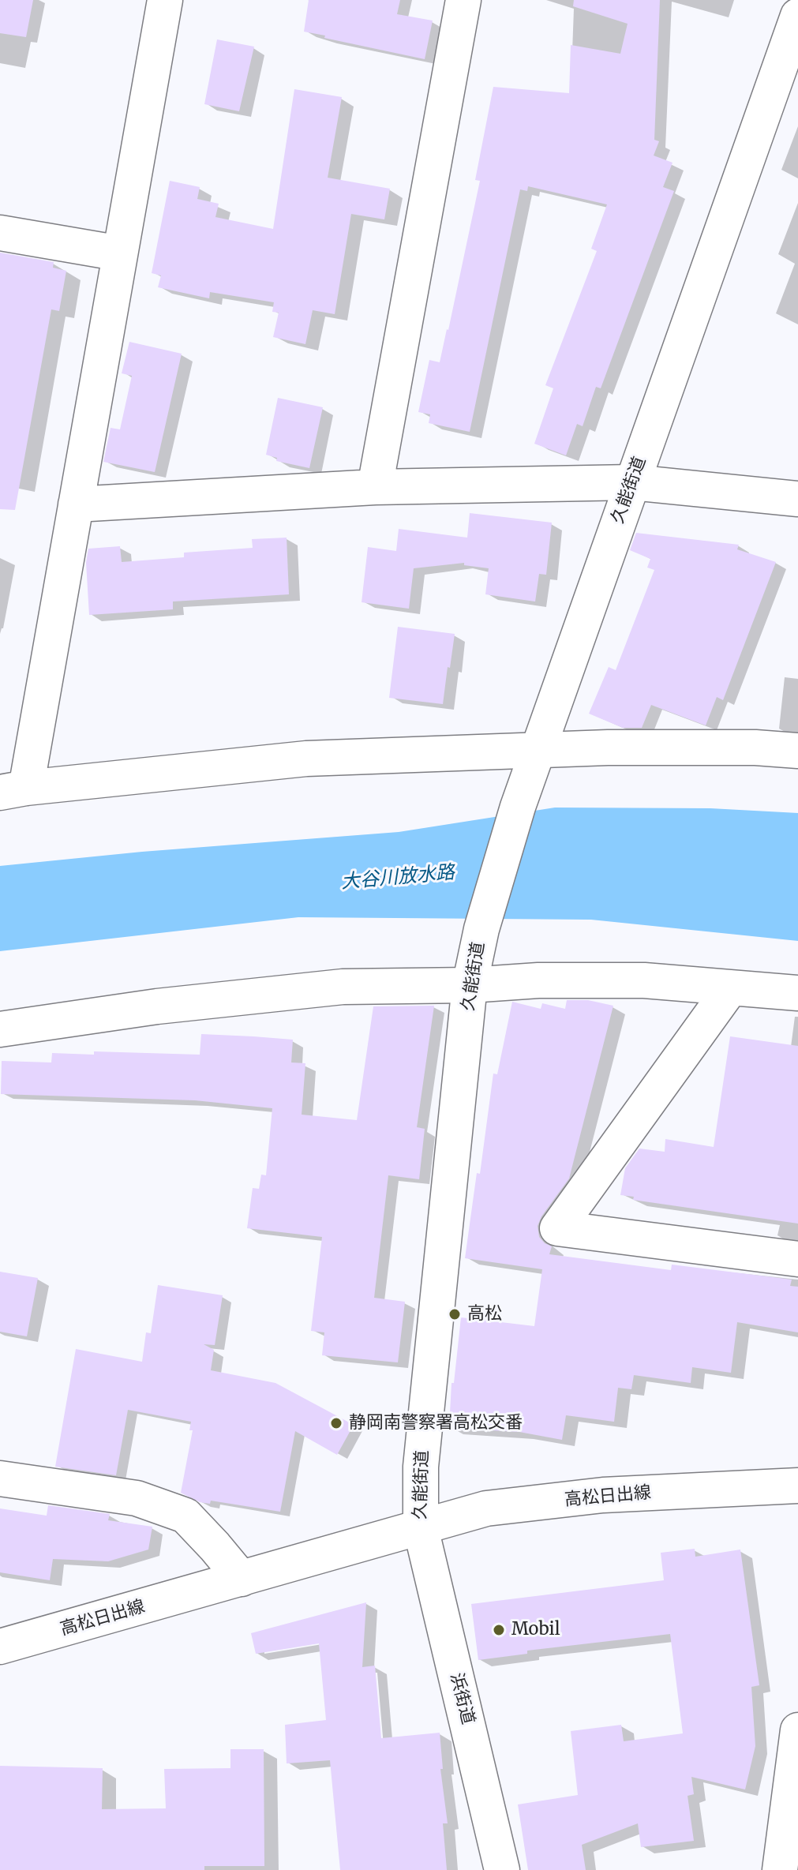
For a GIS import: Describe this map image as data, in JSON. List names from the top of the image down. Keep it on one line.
{"streets":{"street":["久能街道","高松日出線","浜街道"]},"crossings":[["久能街道","高松日出線"],["久能街道","浜街道"],["高松日出線","浜街道"]],"water":["大谷川放水路"],"places":["高松","静岡南警察署高松交番","Mobil"]}
